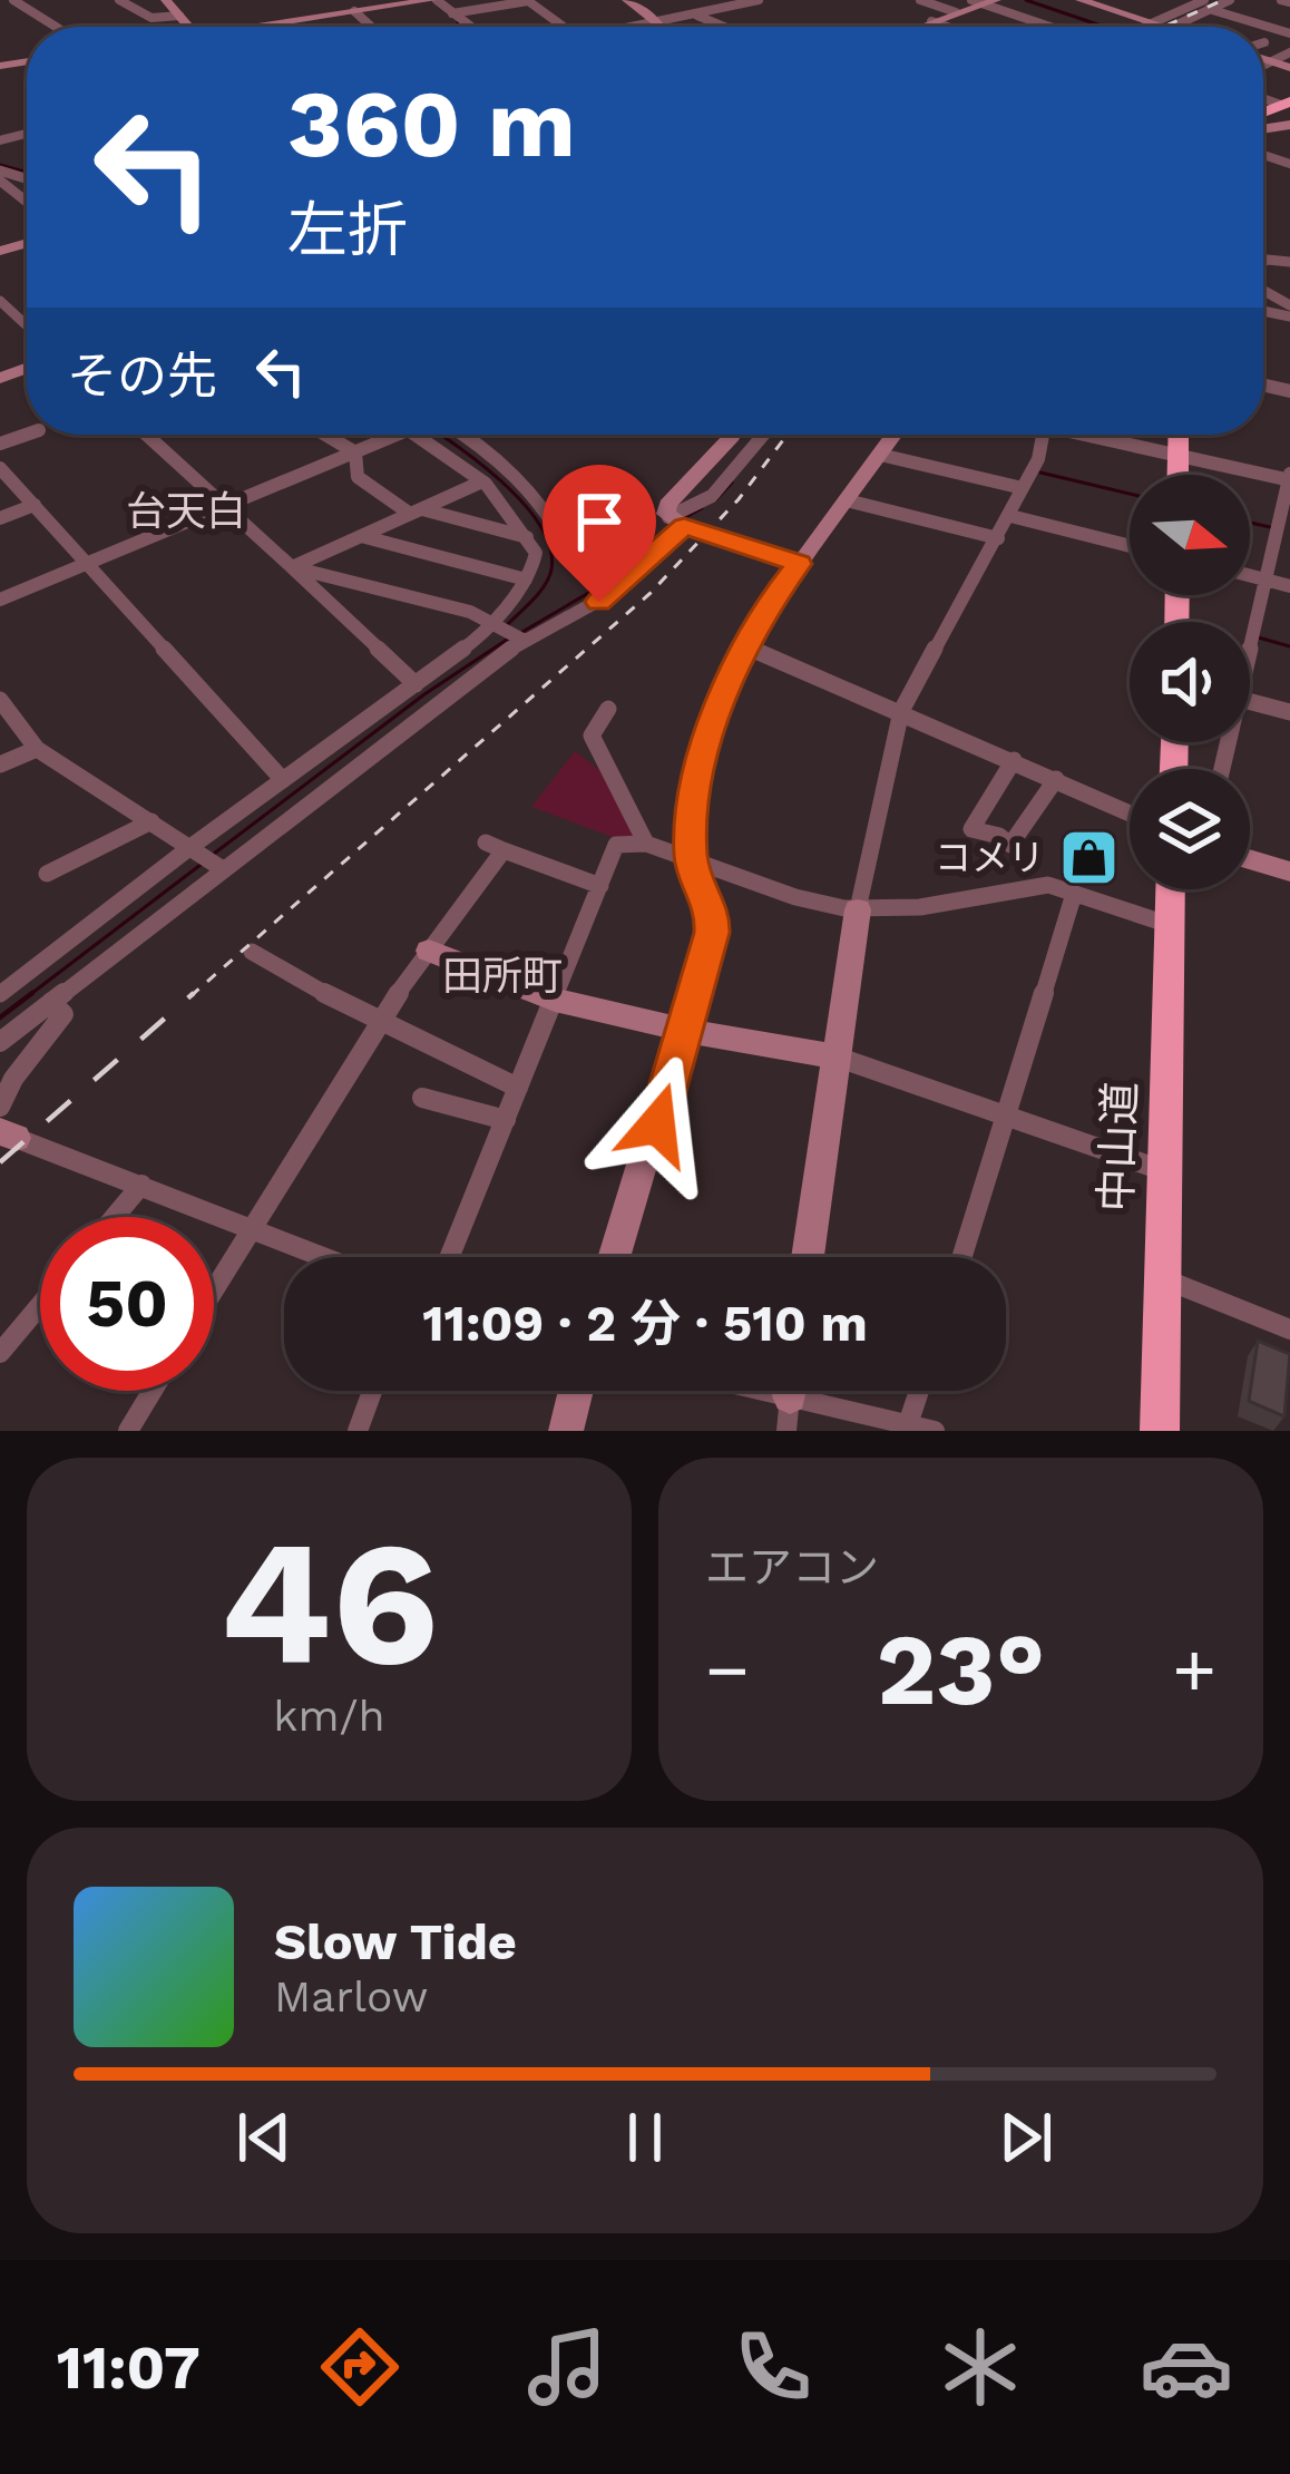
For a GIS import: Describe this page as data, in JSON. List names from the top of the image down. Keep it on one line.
{"streets":{"highway":["中山道"]},"districts":["台天白","田所町"],"places":{"shop":["コメリ"]},"north":"right","page":{"turn":["360 m","左折"],"then":"その先","limit":"50","trip":"11:09 · 2 分 · 510 m","tile":[["46","km/h"],"エアコン"],"heat":["−","23°","+"],"song":["Slow Tide","Marlow"],"tabs":"11:07"}}
